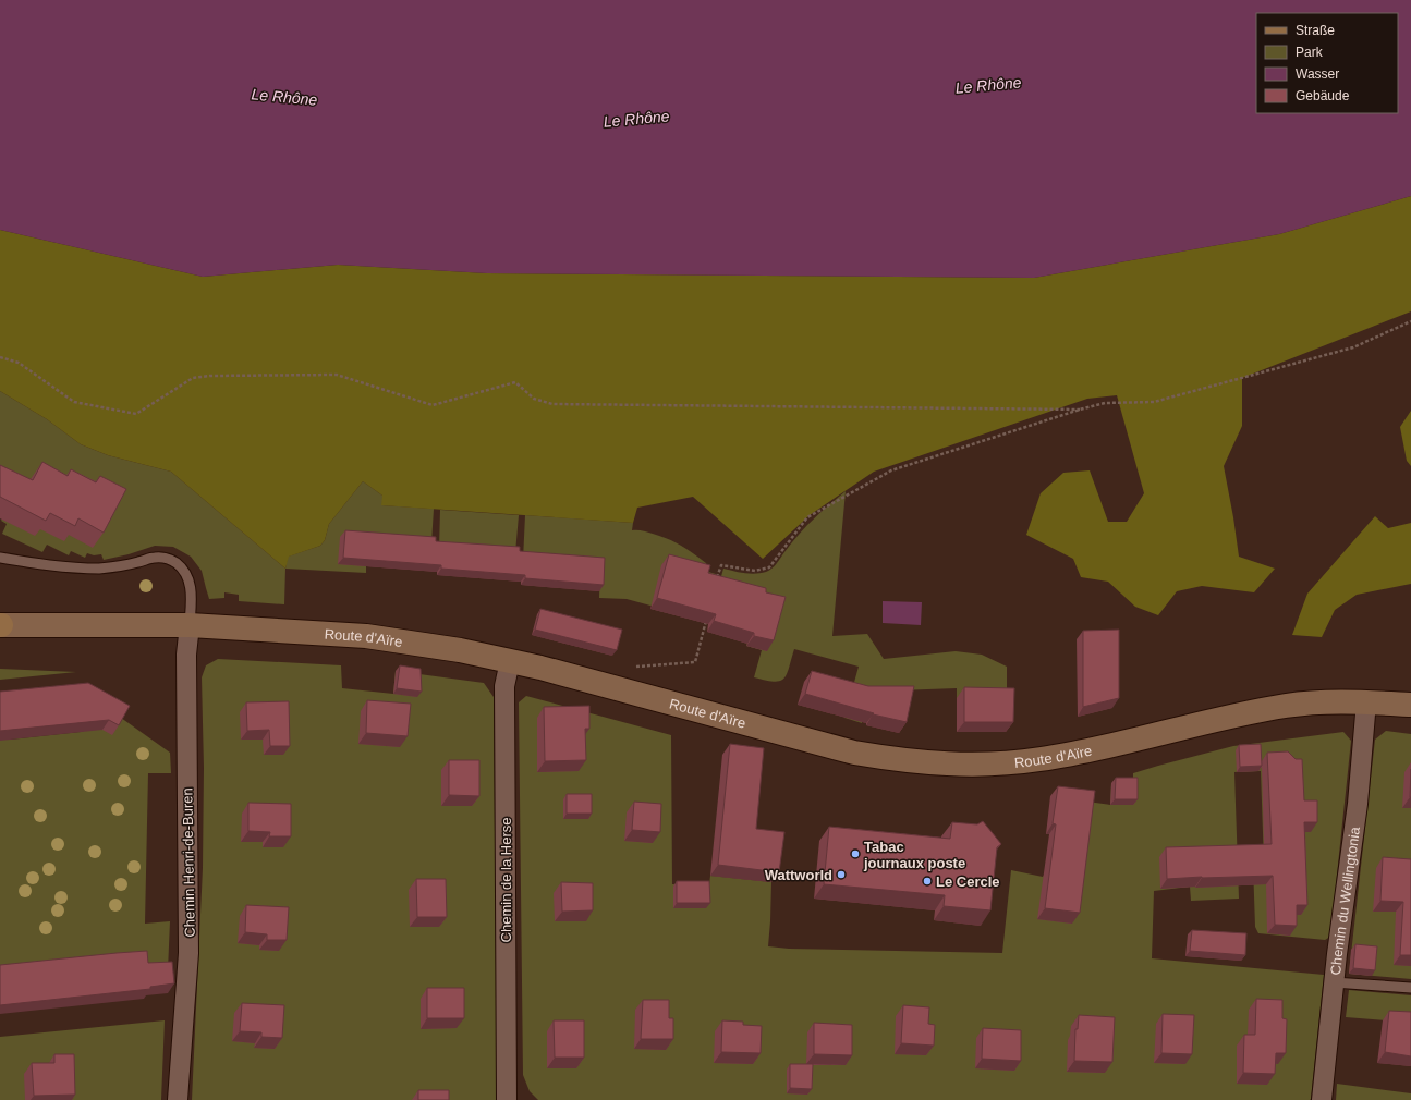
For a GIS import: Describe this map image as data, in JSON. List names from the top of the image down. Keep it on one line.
{"streets":{"street":["Route d'Aïre","Chemin Henri-de-Buren","Chemin de la Herse","Chemin du Wellingtonia"]},"crossings":[["Route d'Aïre","Chemin Henri-de-Buren"],["Route d'Aïre","Chemin de la Herse"],["Route d'Aïre","Chemin du Wellingtonia"]],"water":["Le Rhône"],"places":["Tabac journaux poste","Wattworld","Le Cercle"],"legend":["Straße","Park","Wasser","Gebäude"]}
